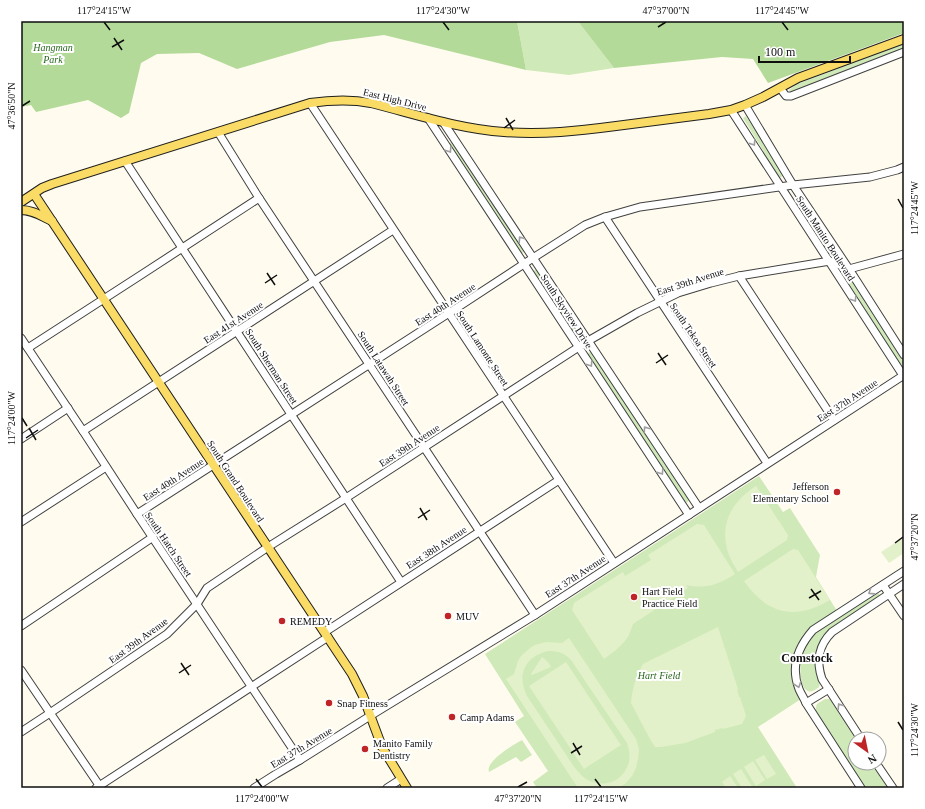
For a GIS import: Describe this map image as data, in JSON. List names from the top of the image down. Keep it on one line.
{"streets":{"main road":["East High Drive","South Grand Boulevard"],"street":["South Manito Boulevard","East 39th Avenue","East 40th Avenue","South Skyview Drive","East 41st Avenue","South Tekoa Street","South Lamonte Street","South Sherman Street","South Latawah Street","East 37th Avenue","South Hatch Street","East 38th Avenue"]},"crossings":[["East High Drive","South Manito Boulevard"],["East High Drive","South Skyview Drive"],["East High Drive","South Lamonte Street"],["East High Drive","South Sherman Street"],["East High Drive","South Latawah Street"],["East High Drive","South Grand Boulevard"],["South Manito Boulevard","East 39th Avenue"],["South Manito Boulevard","East 40th Avenue"],["South Manito Boulevard","East 37th Avenue"],["East 39th Avenue","South Skyview Drive"],["East 39th Avenue","South Tekoa Street"],["East 39th Avenue","South Lamonte Street"],["East 39th Avenue","South Sherman Street"],["East 39th Avenue","South Latawah Street"],["East 39th Avenue","South Grand Boulevard"],["East 39th Avenue","South Hatch Street"],["East 40th Avenue","South Skyview Drive"],["East 40th Avenue","South Tekoa Street"],["East 40th Avenue","South Lamonte Street"],["East 40th Avenue","South Sherman Street"],["East 40th Avenue","South Latawah Street"],["East 40th Avenue","South Grand Boulevard"],["East 40th Avenue","South Hatch Street"],["South Skyview Drive","East 37th Avenue"],["East 41st Avenue","South Lamonte Street"],["East 41st Avenue","South Sherman Street"],["East 41st Avenue","South Latawah Street"],["East 41st Avenue","South Grand Boulevard"],["East 41st Avenue","South Hatch Street"],["South Tekoa Street","East 37th Avenue"],["South Lamonte Street","East 37th Avenue"],["South Lamonte Street","East 38th Avenue"],["South Sherman Street","East 38th Avenue"],["South Latawah Street","East 37th Avenue"],["South Latawah Street","East 38th Avenue"],["East 37th Avenue","South Grand Boulevard"],["East 37th Avenue","South Hatch Street"],["South Grand Boulevard","East 38th Avenue"],["South Hatch Street","East 38th Avenue"]],"districts":["Comstock"],"parks":["Hangman Park","Hart Field"],"places":["Jefferson Elementary School","Hart Field Practice Field","MUV","REMEDY","Snap Fitness","Camp Adams","Manito Family Dentistry"],"scale_bar":"100 m","north":"bottom right","coordinates":["117°24'15\"W","117°24'30\"W","47°37'00\"N","117°24'45\"W","47°36'50\"N","117°24'00\"W","47°37'20\"N"]}
